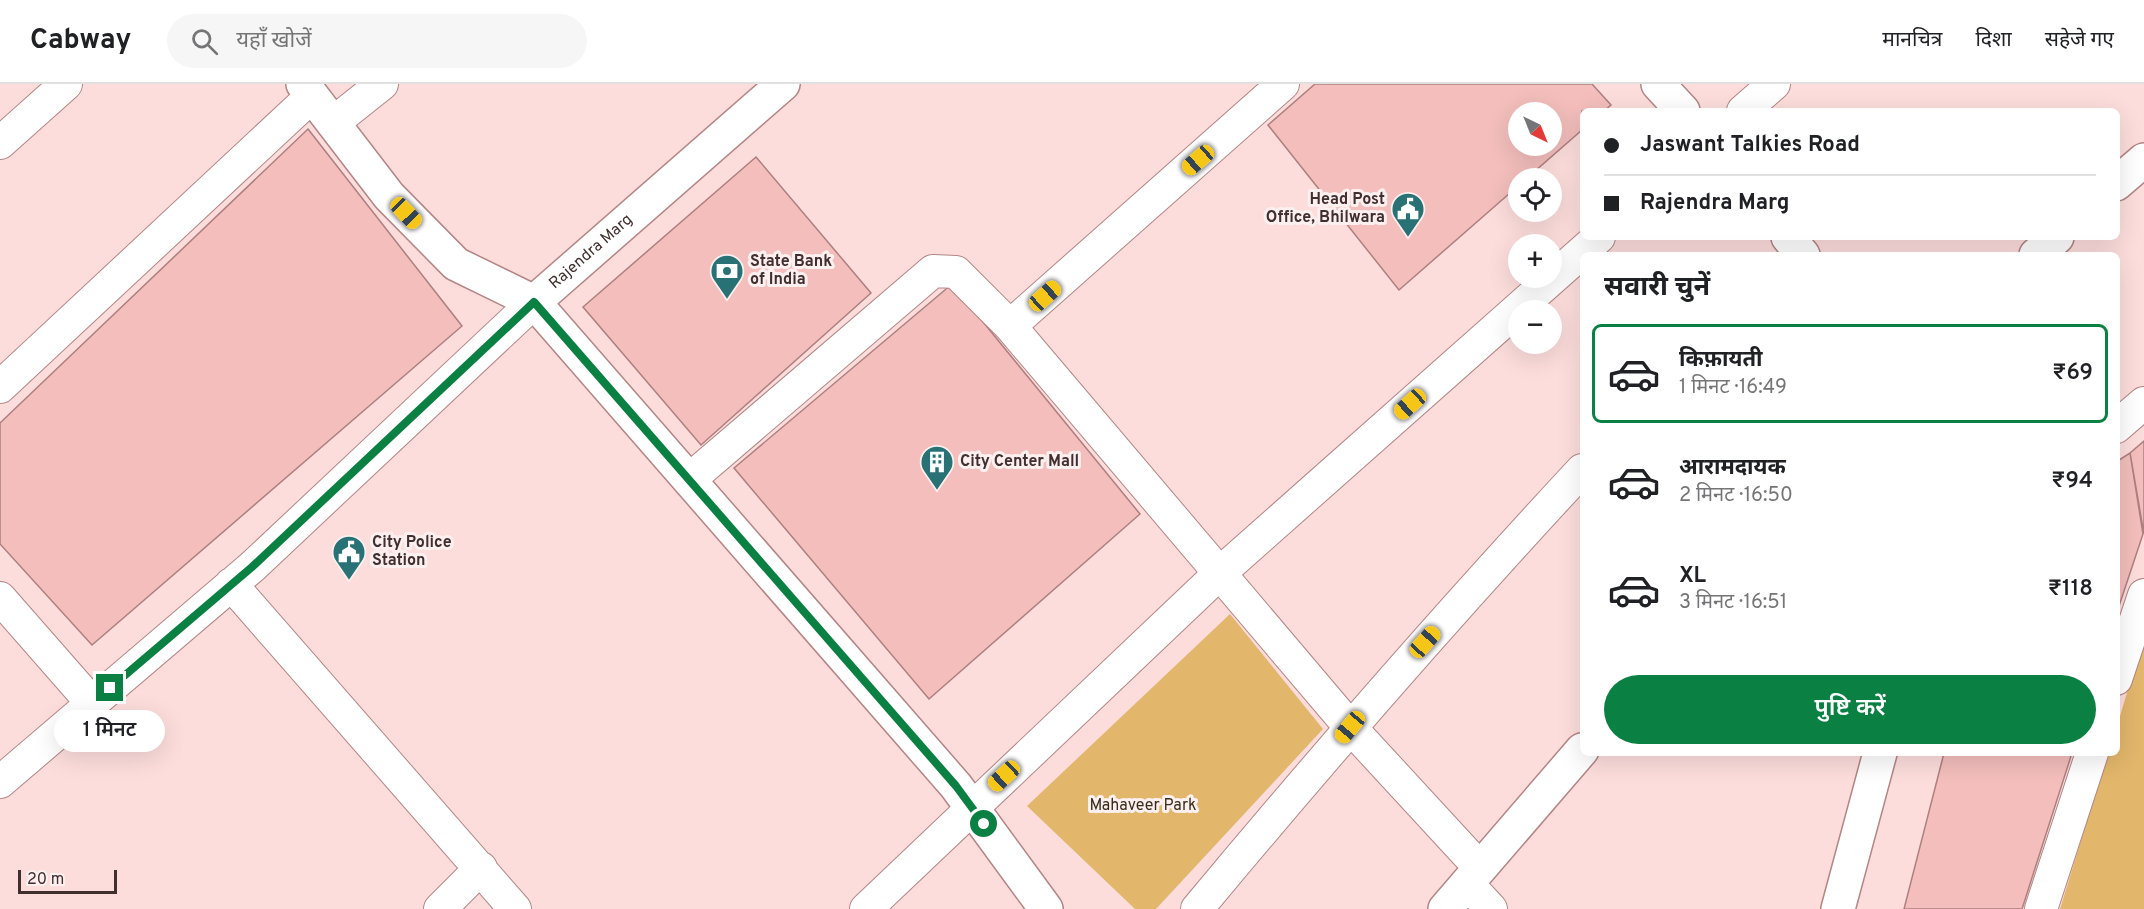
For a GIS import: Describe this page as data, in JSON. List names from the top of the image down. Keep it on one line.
{"streets":{"street":["Rajendra Marg"]},"parks":["Mahaveer Park"],"places":{"public building":["Head Post Office, Bhilwara","City Police Station"],"bank":["State Bank of India"],"building":["City Center Mall"]},"scale_bar":"20 m","north":"bottom right","page":{"header":"Cabway","search":"यहाँ खोजें","nav":["मानचित्र","दिशा","सहेजे गए"],"map_buttons":["+","−"],"banner":["Jaswant Talkies Road","Rajendra Marg"],"heading":"सवारी चुनें","list":[{"name":"किफ़ायती","note":"1 मिनट · 16:49","value":"₹69"},{"name":"आरामदायक","note":"2 मिनट · 16:50","value":"₹94"},{"name":"XL","note":"3 मिनट · 16:51","value":"₹118"}],"buttons":"पुष्टि करें","bubble":"1 मिनट","scale":"20 m"}}
